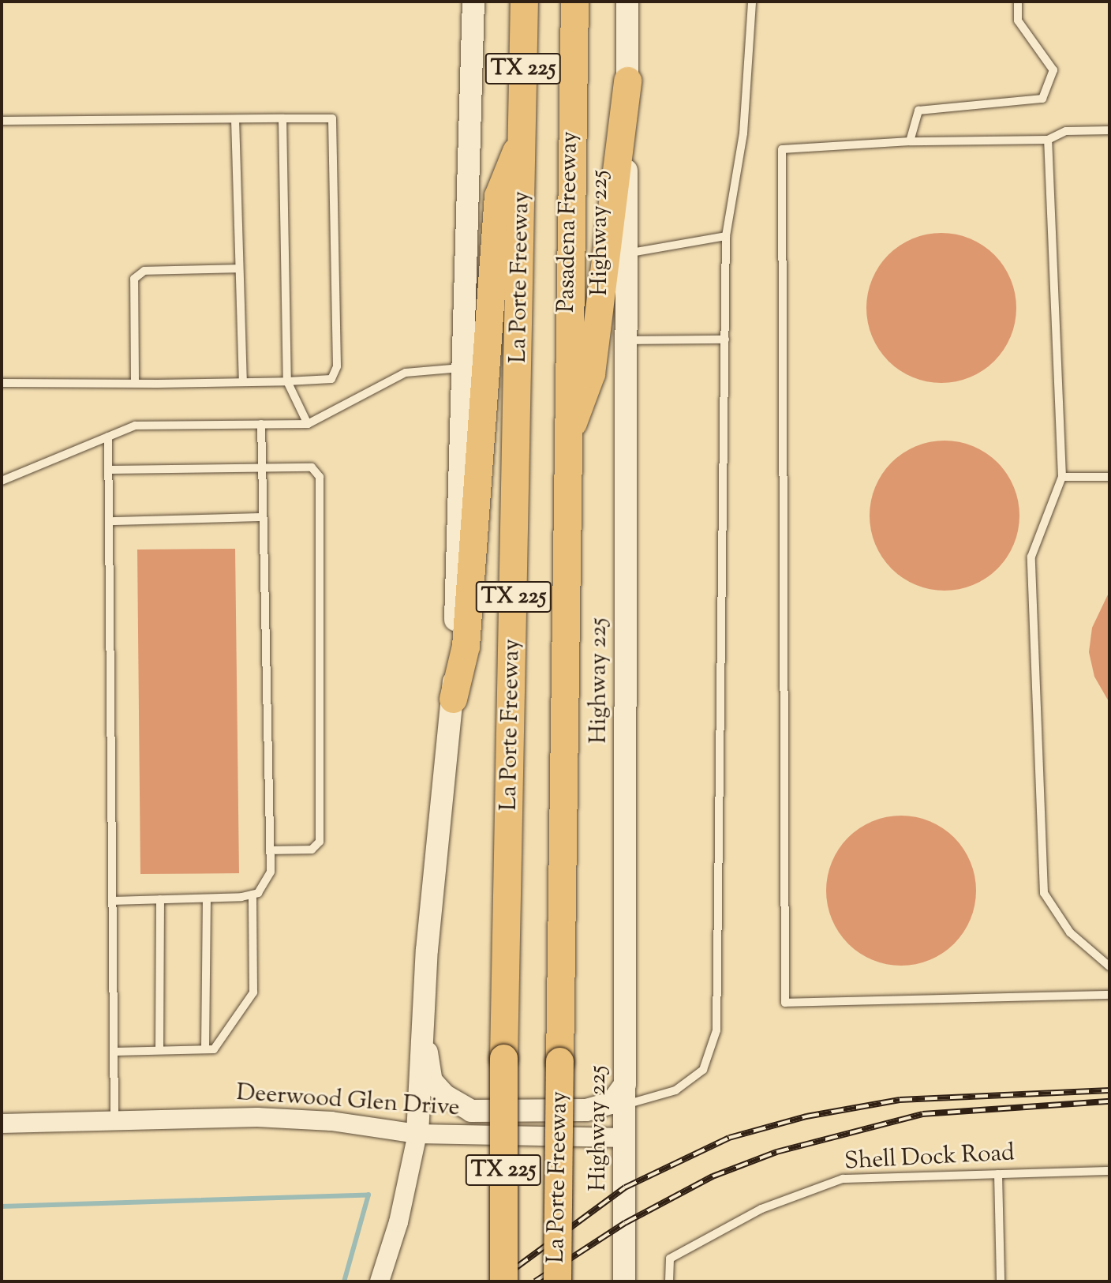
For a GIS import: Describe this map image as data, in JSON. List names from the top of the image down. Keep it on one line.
{"streets":{"highway":["TX 225","Pasadena Freeway","La Porte Freeway"],"main road":["Highway 225"],"street":["Deerwood Glen Drive"],"lane":["Shell Dock Road"]},"crossings":[["Pasadena Freeway","La Porte Freeway"],["Highway 225","Deerwood Glen Drive"]]}
